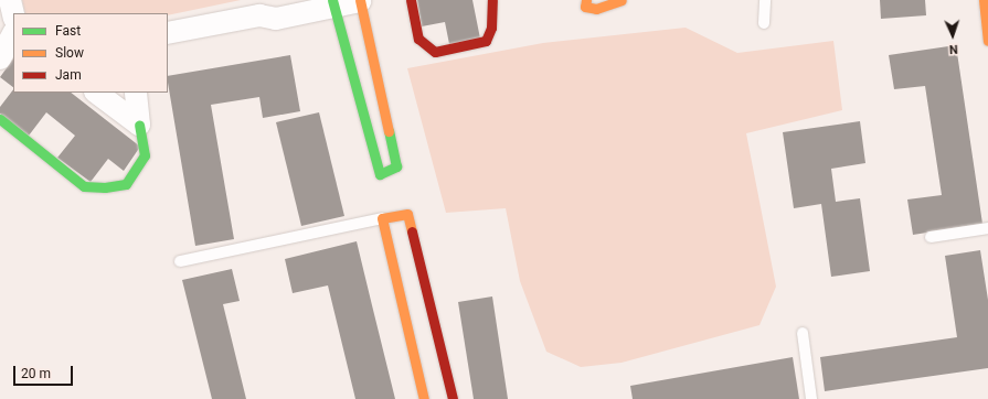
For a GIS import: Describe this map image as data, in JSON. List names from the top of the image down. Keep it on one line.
{"legend":["Fast","Slow","Jam"],"scale_bar":"20 m","north":"bottom"}
